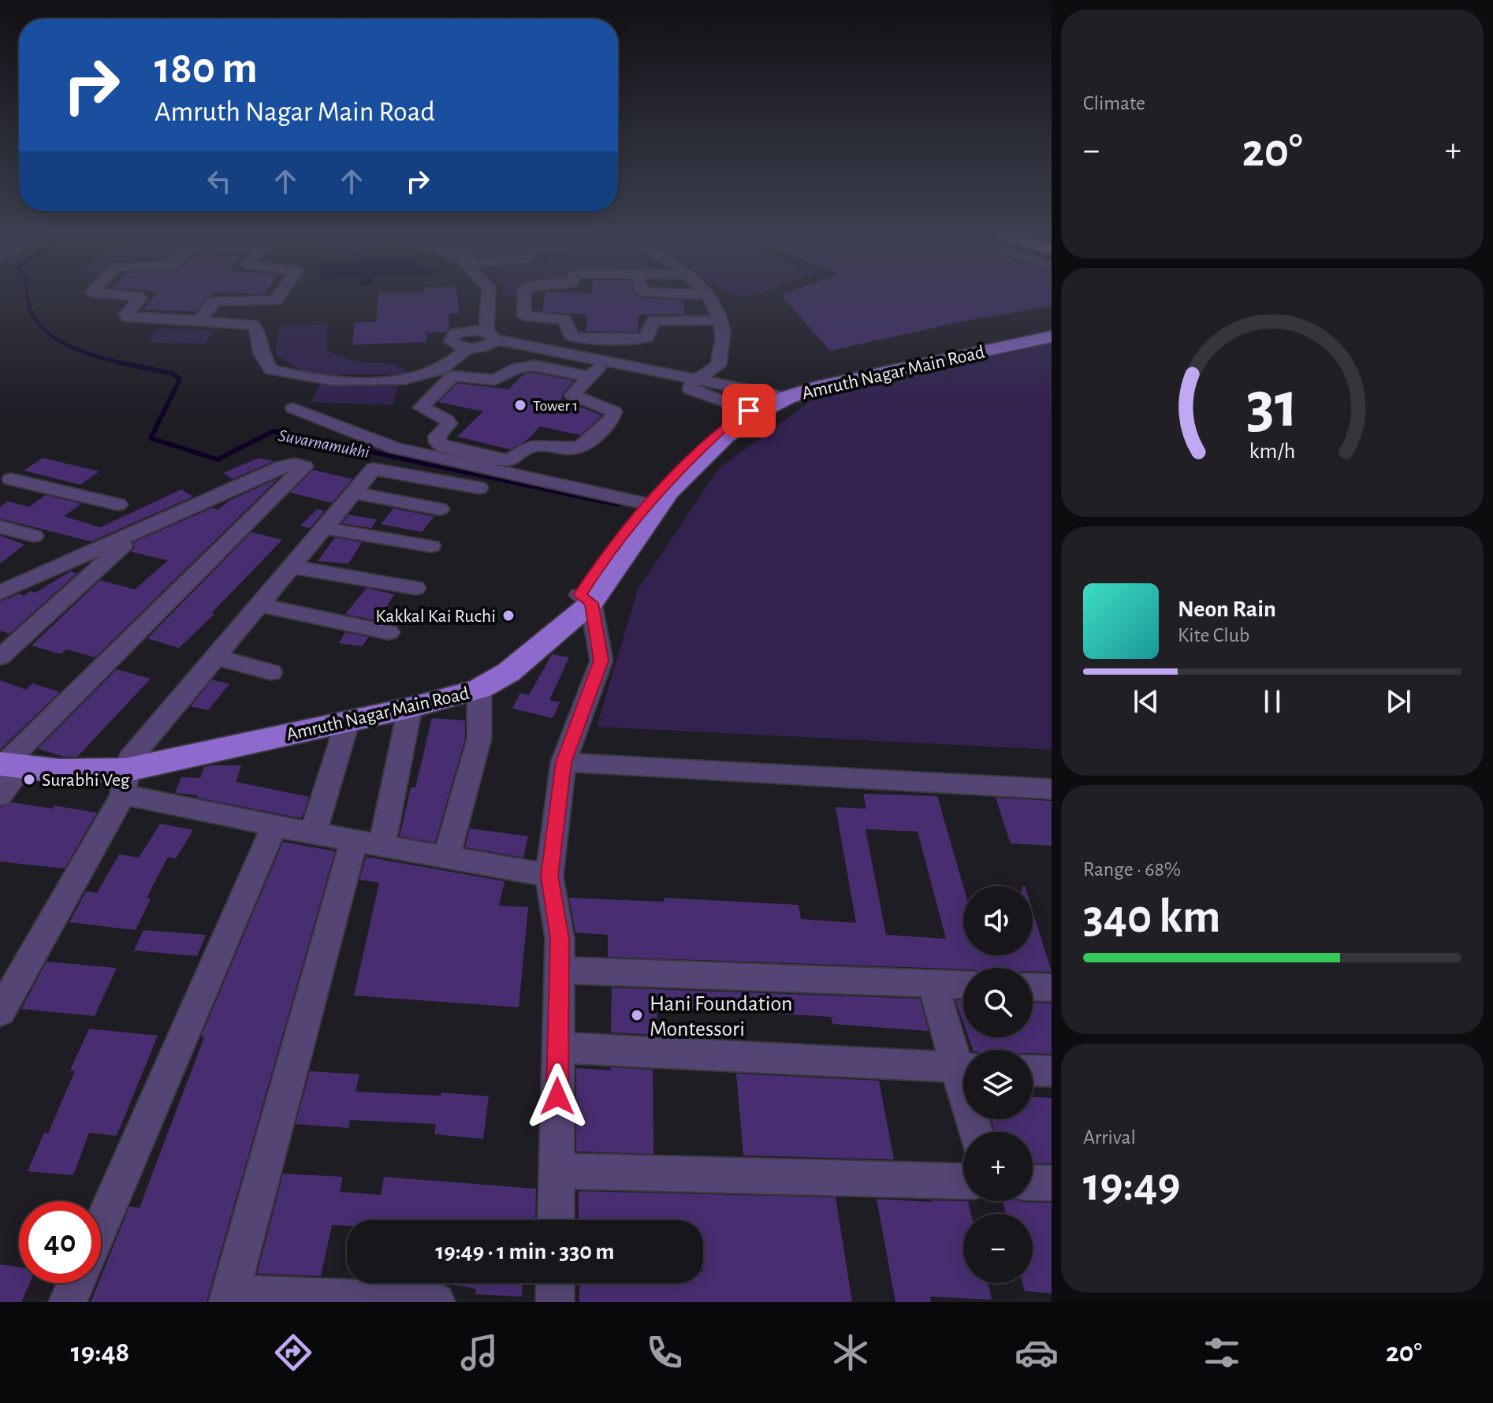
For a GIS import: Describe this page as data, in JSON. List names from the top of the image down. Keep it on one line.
{"streets":{"main road":["Amruth Nagar Main Road"]},"water":["Suvarnamukhi"],"places":["Tower 1","Kakkal Kai Ruchi","Surabhi Veg","Hani Foundation Montessori"],"page":{"tile":["Climate",["Range · 68%","340 km"],["Arrival","19:49"]],"turn":["180 m","Amruth Nagar Main Road"],"heat":["−","20°","+"],"song":["Neon Rain","Kite Club"],"map_buttons":["+","−"],"limit":"40","trip":"19:49 · 1 min · 330 m","tabs":["19:48","20°"],"gauge":["31","km/h"]}}
